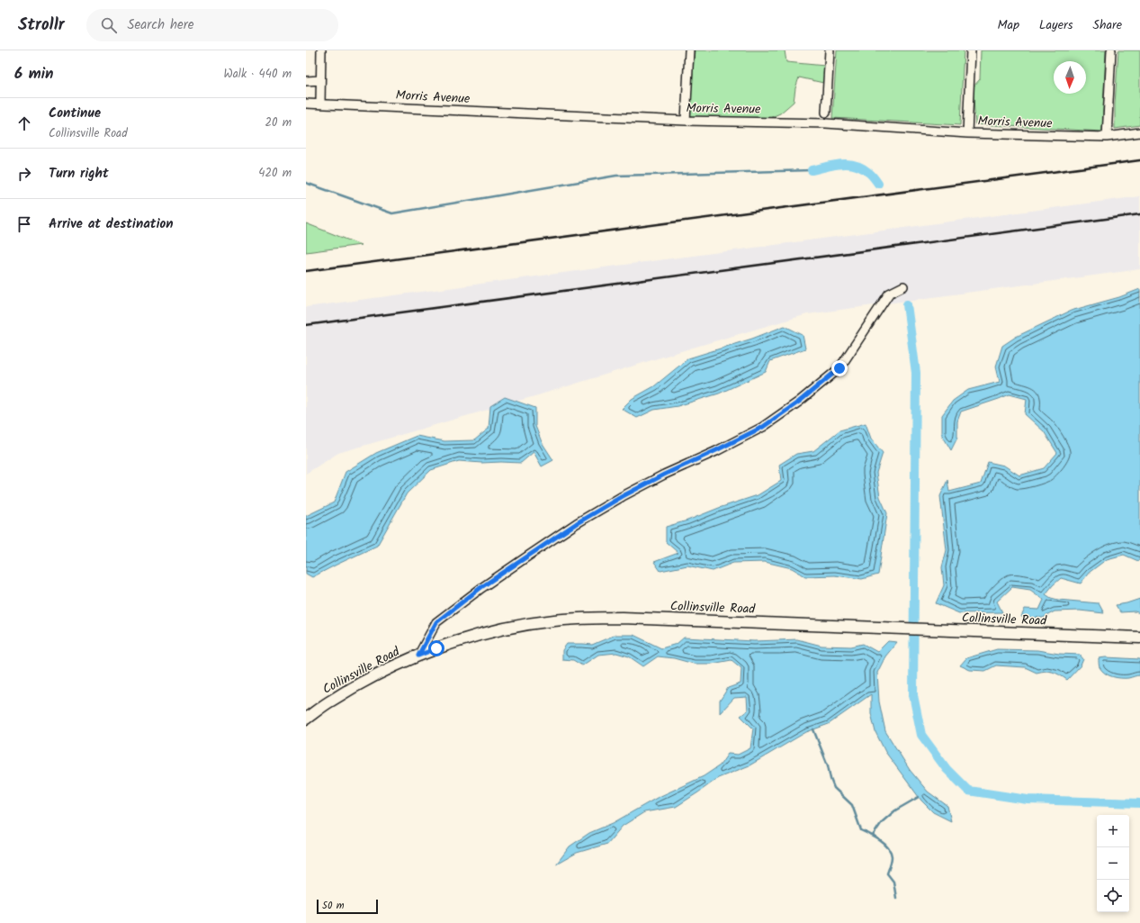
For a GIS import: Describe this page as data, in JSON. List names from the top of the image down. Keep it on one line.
{"streets":{"main road":["Collinsville Road"],"street":["Morris Avenue"]},"scale_bar":"50 m","north":"bottom","page":{"header":"Strollr","search":"Search here","nav":["Map","Layers","Share"],"heading":["6 min","Walk · 440 m"],"list":[["Continue","Collinsville Road","20 m"],["Turn right","420 m"],"Arrive at destination"],"map_buttons":["+","−"],"scale":"50 m"}}
